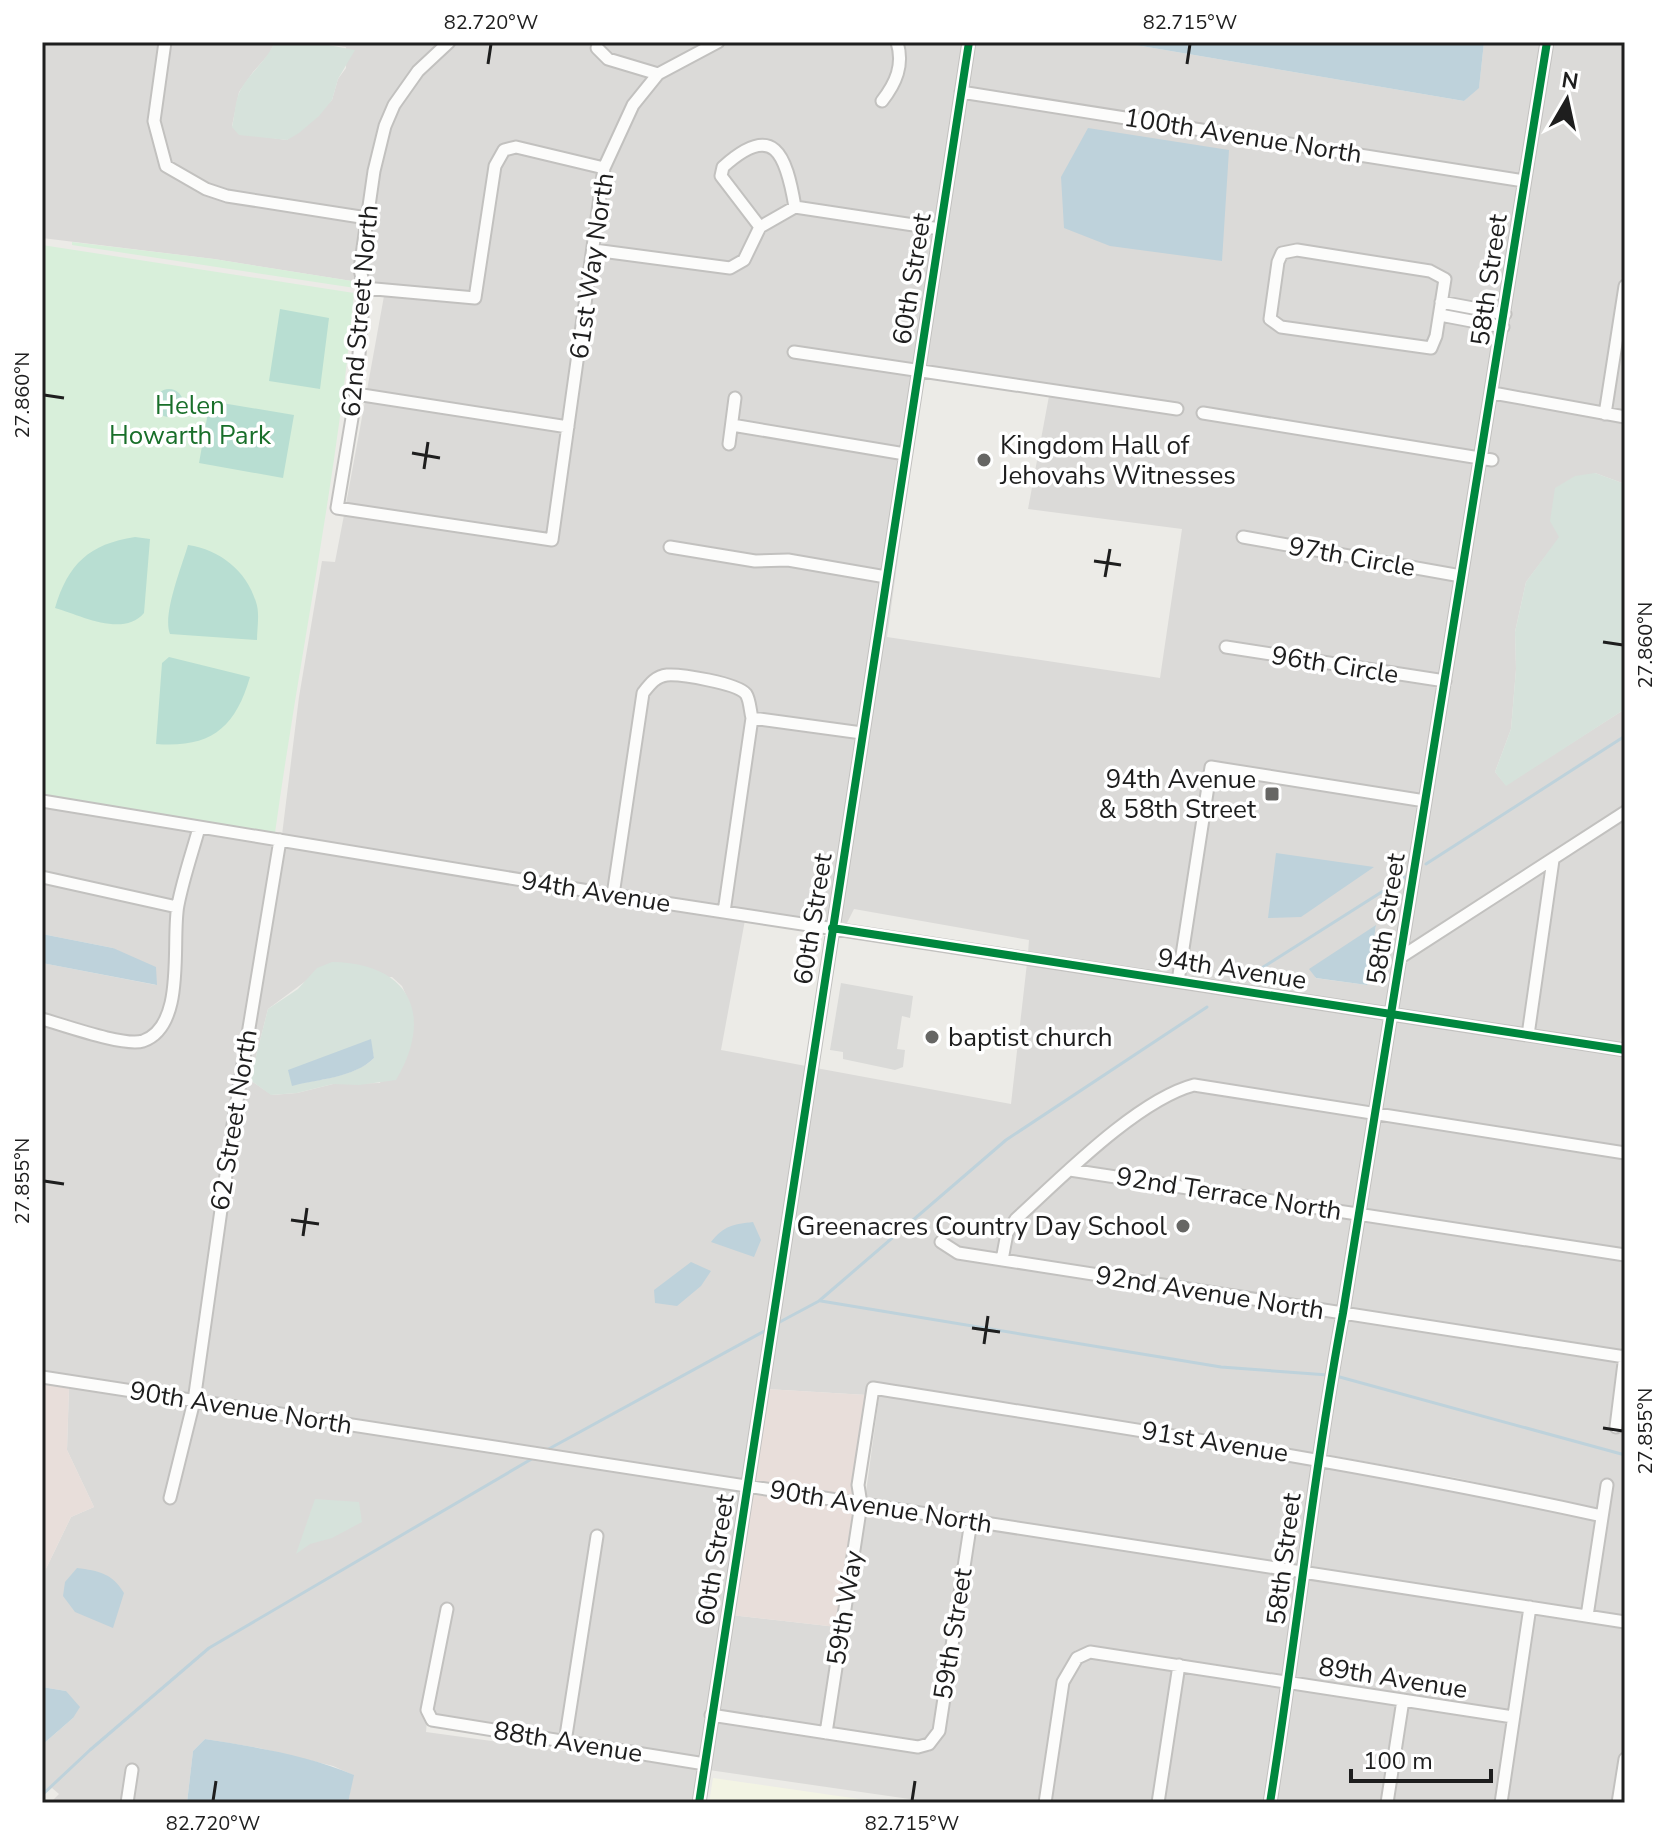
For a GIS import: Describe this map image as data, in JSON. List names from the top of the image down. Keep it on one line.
{"streets":{"street":["100th Avenue North","61st Way North","60th Street","58th Street","62nd Street North","97th Circle","96th Circle","94th Avenue","62 Street North","92nd Terrace North","92nd Avenue North","90th Avenue North","91st Avenue","59th Way","59th Street","89th Avenue","88th Avenue"]},"crossings":[["100th Avenue North","60th Street"],["100th Avenue North","58th Street"],["61st Way North","62nd Street North"],["60th Street","94th Avenue"],["60th Street","90th Avenue North"],["60th Street","88th Avenue"],["58th Street","97th Circle"],["58th Street","96th Circle"],["58th Street","94th Avenue"],["58th Street","92nd Terrace North"],["58th Street","92nd Avenue North"],["58th Street","90th Avenue North"],["58th Street","91st Avenue"],["58th Street","89th Avenue"],["94th Avenue","62 Street North"],["62 Street North","90th Avenue North"],["90th Avenue North","59th Way"],["90th Avenue North","59th Street"],["91st Avenue","59th Way"],["59th Way","59th Street"]],"parks":["Helen Howarth Park"],"places":{"other":["Kingdom Hall of Jehovahs Witnesses","baptist church","Greenacres Country Day School"],"transit":["94th Avenue & 58th Street"]},"scale_bar":"100 m","north":"top","coordinates":["82.720°W","82.715°W","27.860°N","27.855°N"]}
